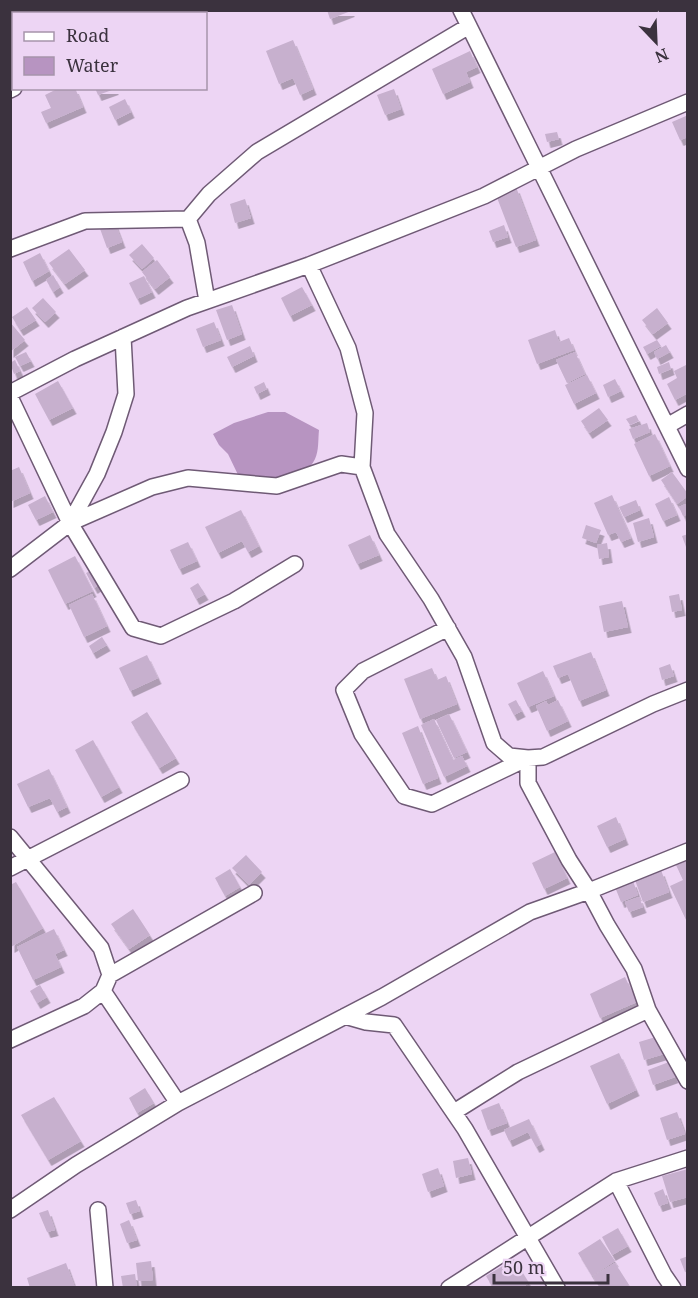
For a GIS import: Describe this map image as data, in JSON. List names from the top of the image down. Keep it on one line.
{"legend":["Road","Water"],"scale_bar":"50 m","north":"bottom right"}
